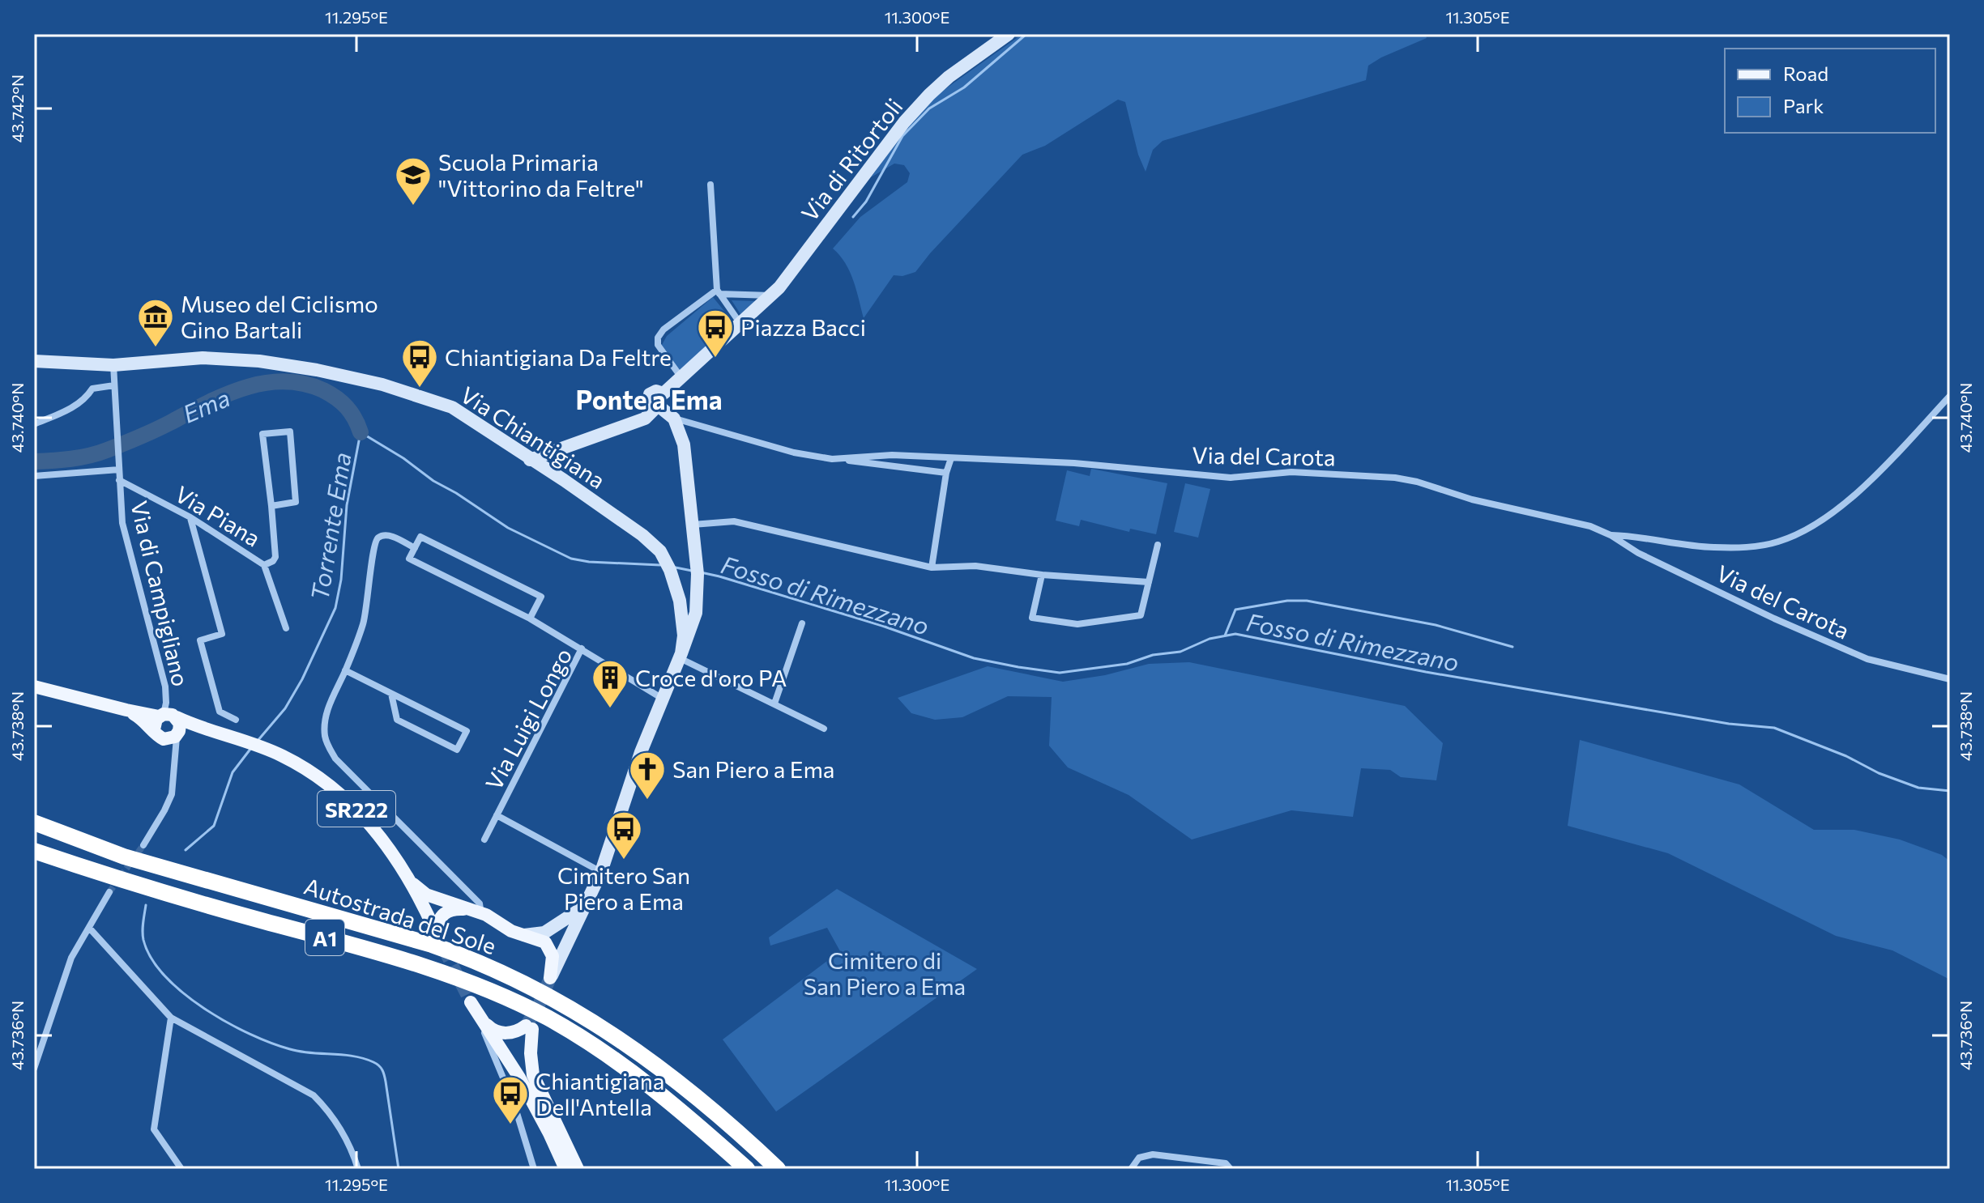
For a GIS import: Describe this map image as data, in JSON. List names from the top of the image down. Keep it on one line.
{"streets":{"highway":["Autostrada del Sole","A1"],"main road":["Via Chiantigiana","SR222"],"street":["Via di Ritortoli","Via del Carota","Via Piana","Via di Campigliano","Via Luigi Longo"]},"crossings":[["Via Chiantigiana","Via del Carota"],["Via Chiantigiana","Via di Campigliano"],["Via Chiantigiana","Via Luigi Longo"],["Via Chiantigiana","Autostrada del Sole"],["Via Piana","Via di Campigliano"]],"districts":["Ponte a Ema"],"water":["Ema","Torrente Ema","Fosso di Rimezzano"],"parks":["Cimitero di San Piero a Ema"],"places":{"school or university":["Scuola Primaria \"Vittorino da Feltre\""],"museum":["Museo del Ciclismo Gino Bartali"],"bus stop":["Piazza Bacci","Chiantigiana Da Feltre","Cimitero San Piero a Ema","Chiantigiana Dell'Antella"],"building":["Croce d'oro PA"],"church":["San Piero a Ema"]},"legend":["Road","Park"],"coordinates":["11.295°E","11.300°E","11.305°E","43.742°N","43.740°N","43.738°N","43.736°N"]}
